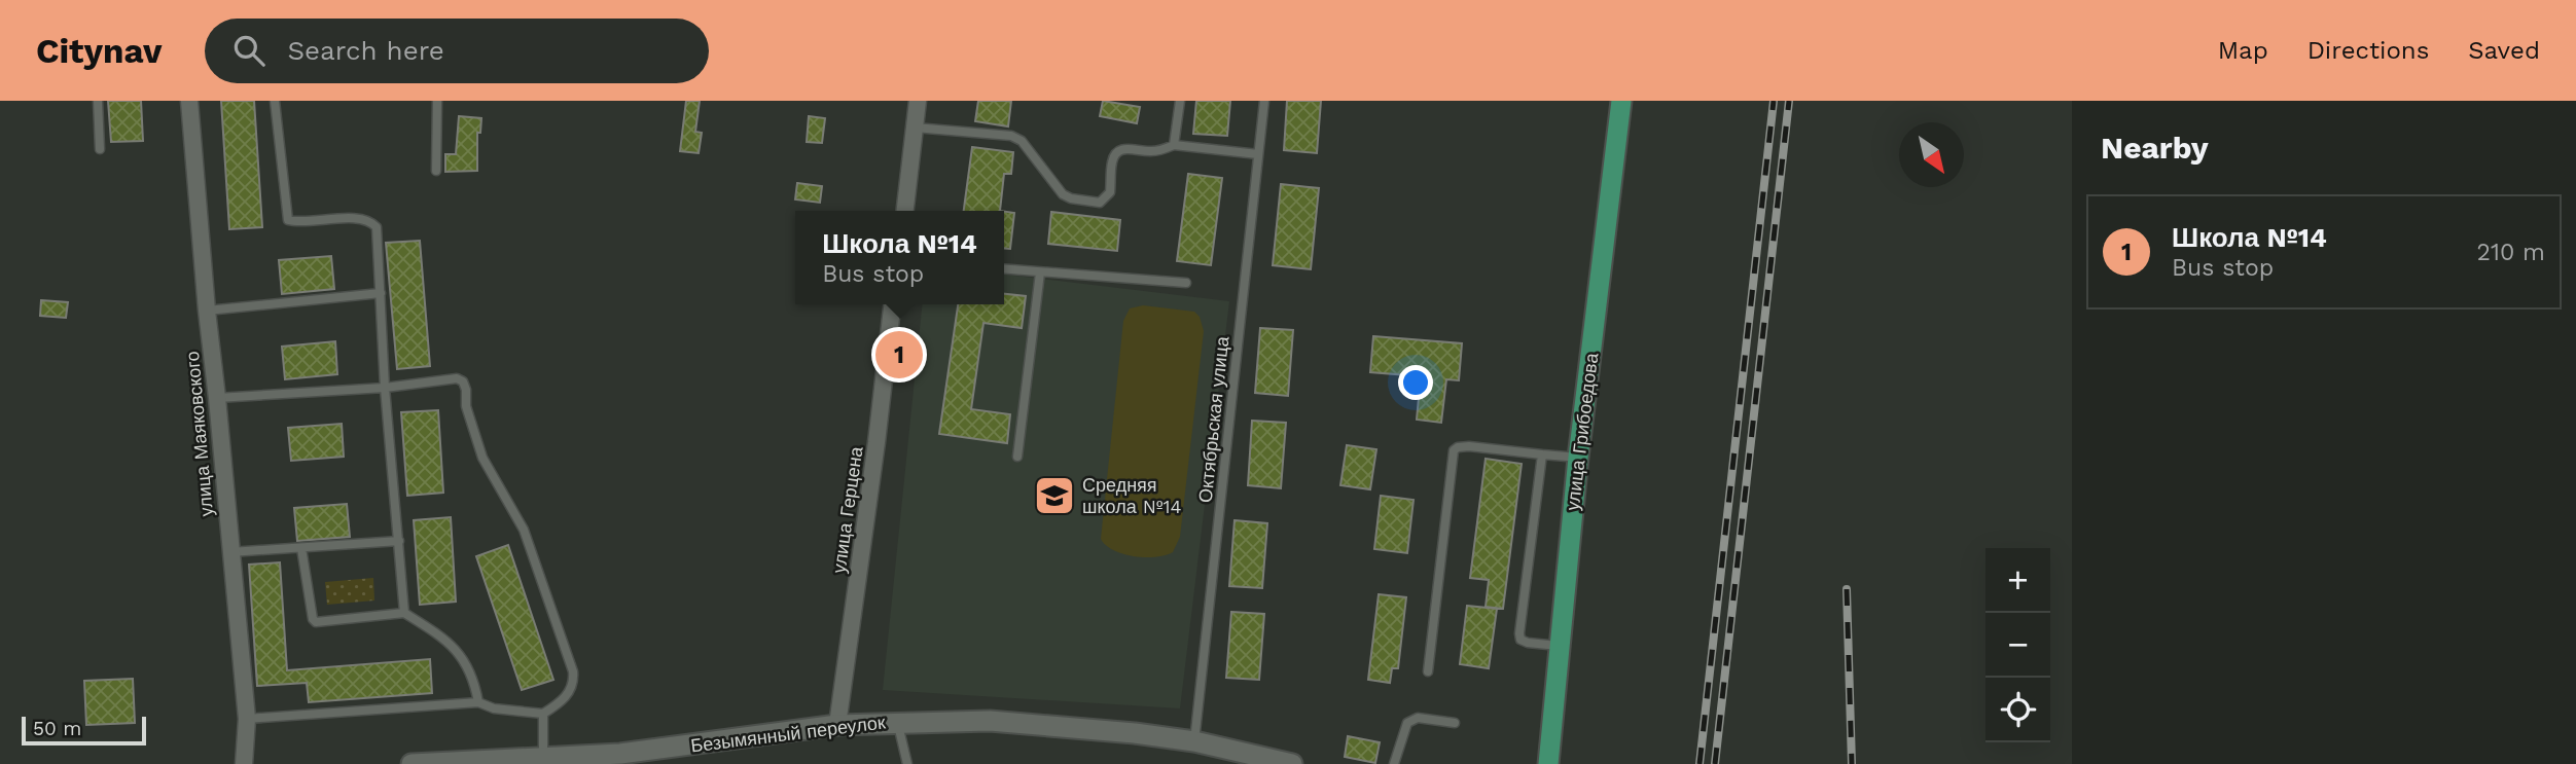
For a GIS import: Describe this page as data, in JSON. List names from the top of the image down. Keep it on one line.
{"streets":{"main road":["улица Грибоедова"],"street":["улица Маяковского","улица Герцена","Безымянный переулок"],"lane":["Октябрьская улица"]},"crossings":[["Октябрьская улица","Безымянный переулок"],["улица Герцена","Безымянный переулок"]],"places":{"school or university":["Средняя школа №14"]},"scale_bar":"50 m","north":"bottom right","page":{"header":"Citynav","search":"Search here","nav":["Map","Directions","Saved"],"heading":"Nearby","list":[{"mark":"1","name":"Школа №14","note":"Bus stop","value":"210 m"}],"popup":["Школа №14","Bus stop"],"pins":"1","map_buttons":["+","−"],"scale":"50 m"}}
